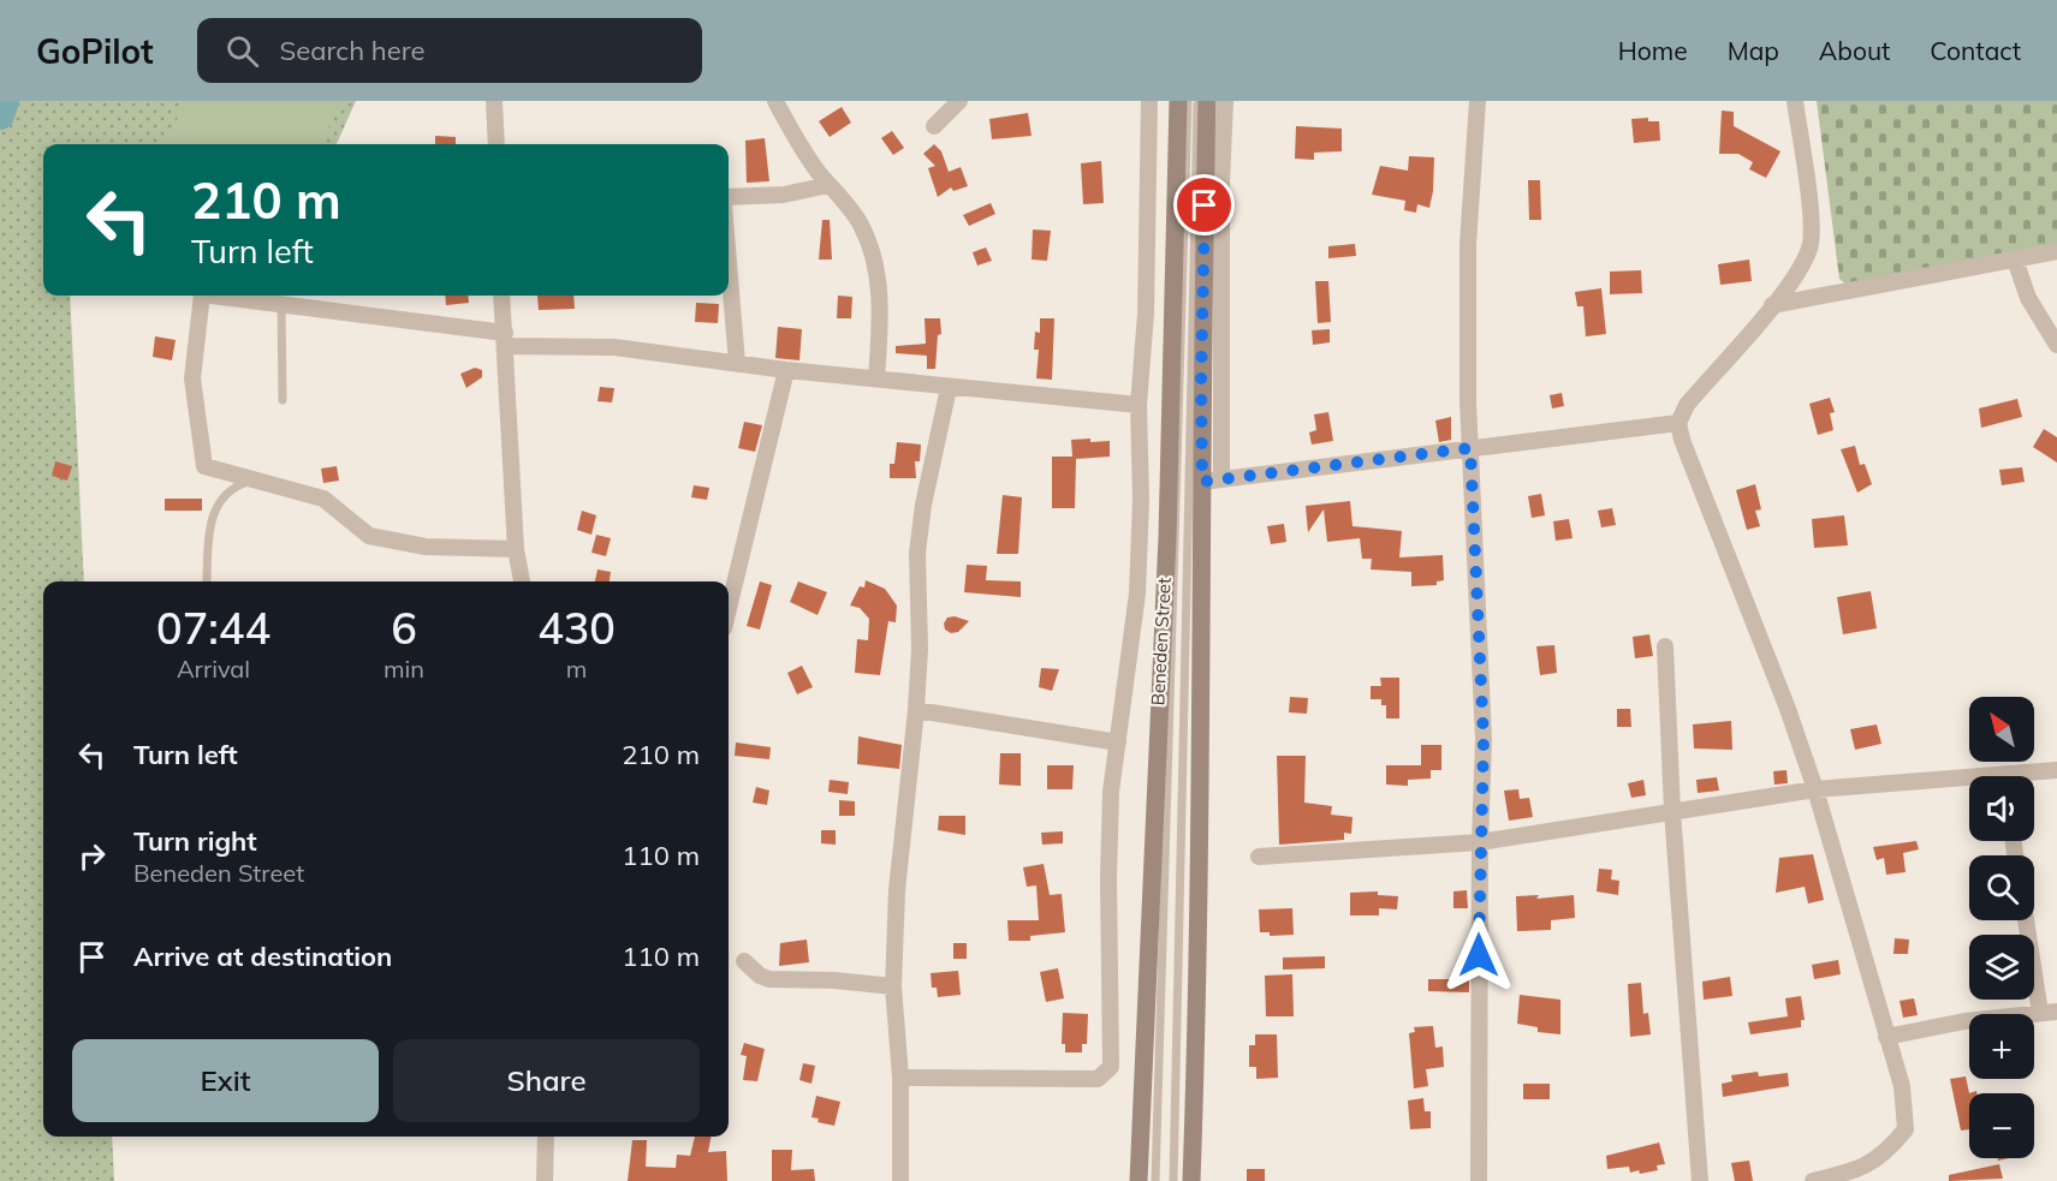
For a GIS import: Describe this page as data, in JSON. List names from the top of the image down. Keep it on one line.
{"streets":{"main road":["Beneden Street"]},"north":"top left","page":{"header":"GoPilot","search":"Search here","nav":["Home","Map","About","Contact"],"turn":["210 m","Turn left"],"eta":["07:44","Arrival","6","min","430","m"],"map_buttons":["+","−"],"list":[{"name":"Turn left","value":"210 m"},{"name":"Turn right","note":"Beneden Street","value":"110 m"},{"name":"Arrive at destination","value":"110 m"}],"buttons":["Exit","Share"]}}
